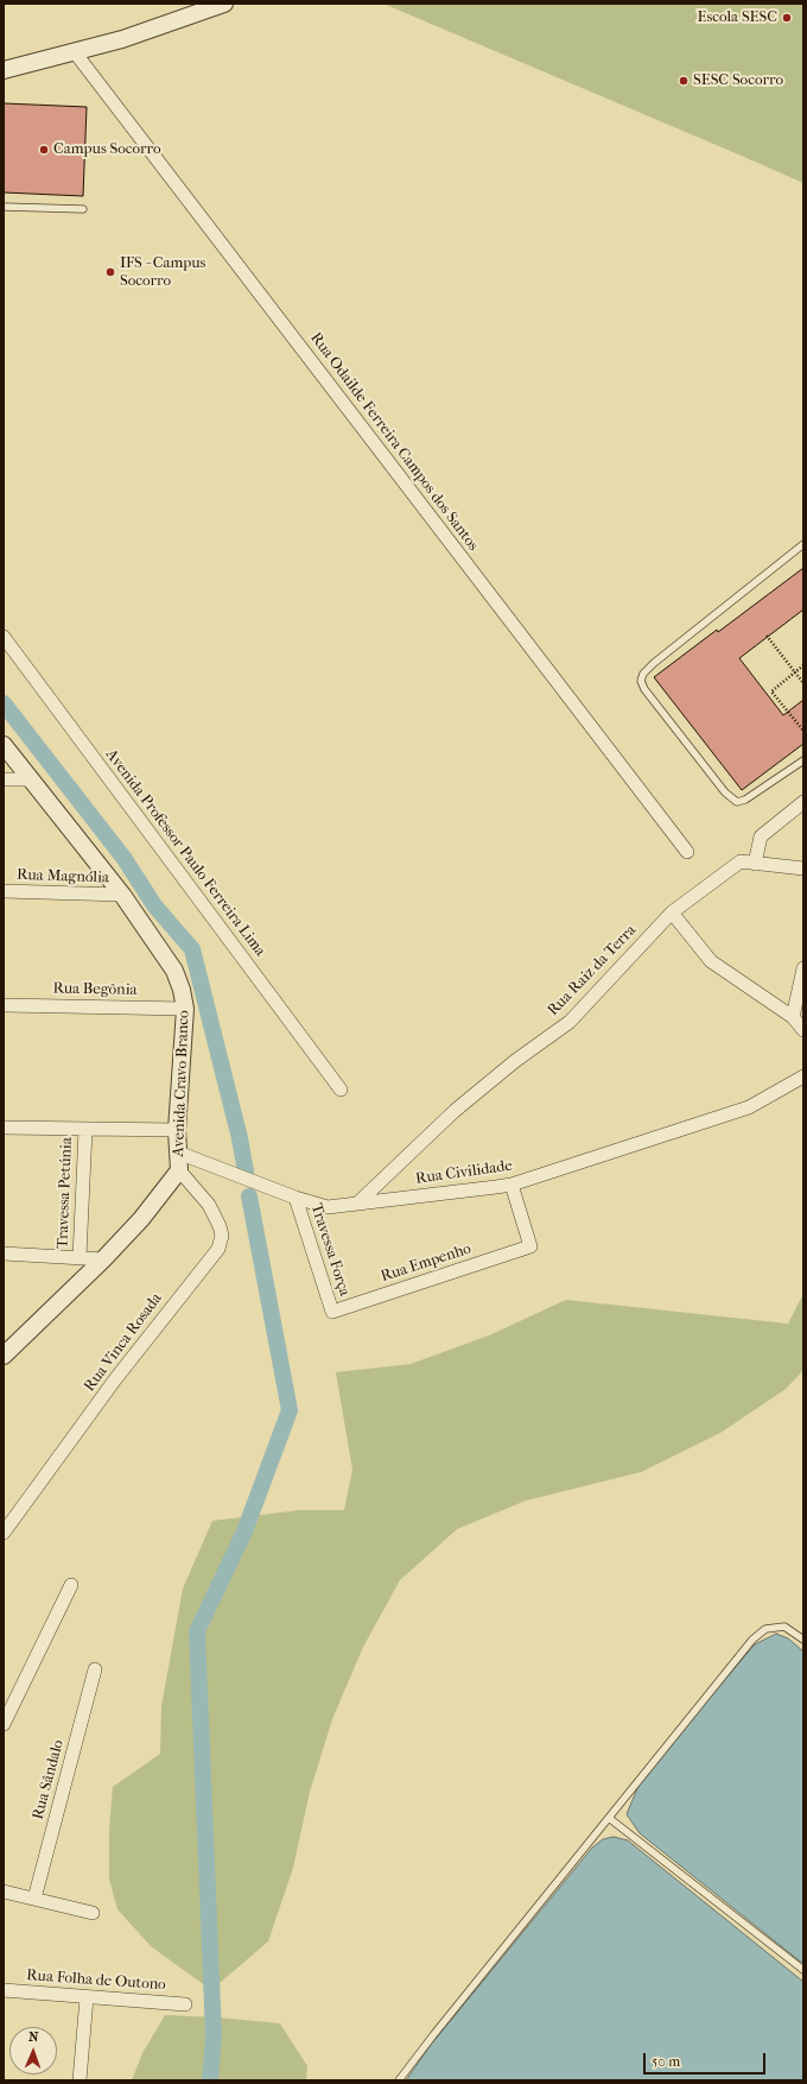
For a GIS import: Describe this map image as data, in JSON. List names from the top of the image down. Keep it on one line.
{"streets":{"street":["Rua Odailde Ferreira Campos dos Santos","Avenida Professor Paulo Ferreira Lima","Rua Magnólia","Rua Raiz da Terra","Rua Begônia","Avenida Cravo Branco","Rua Civilidade","Travessa Petúnia","Travessa Força","Rua Empenho","Rua Vinca Rosada","Rua Sândalo","Rua Folha de Outono"]},"crossings":[["Rua Magnólia","Avenida Cravo Branco"],["Rua Raiz da Terra","Rua Civilidade"],["Rua Begônia","Avenida Cravo Branco"],["Avenida Cravo Branco","Rua Civilidade"],["Avenida Cravo Branco","Rua Vinca Rosada"],["Rua Civilidade","Travessa Força"],["Rua Civilidade","Rua Empenho"],["Travessa Força","Rua Empenho"]],"places":["Escola SESC","SESC Socorro","Campus Socorro","IFS - Campus Socorro"],"scale_bar":"50 m","north":"top"}
